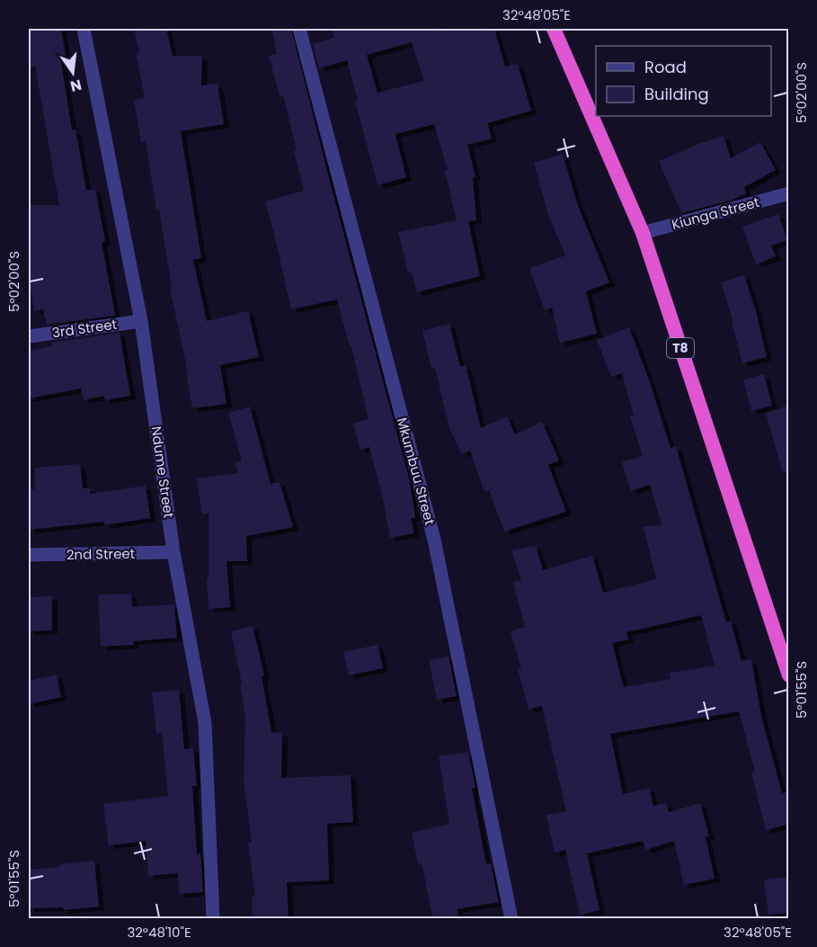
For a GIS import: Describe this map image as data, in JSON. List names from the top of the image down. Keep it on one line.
{"streets":{"highway":["T8"],"street":["Kiunga Street","3rd Street","Mkumbuu Street","Ndume Street","2nd Street"]},"crossings":[["Kiunga Street","T8"],["3rd Street","Ndume Street"],["Ndume Street","2nd Street"]],"legend":["Road","Building"],"north":"bottom","coordinates":["32°48'05\"E","5°02'00\"S","5°01'55\"S","32°48'10\"E"]}
